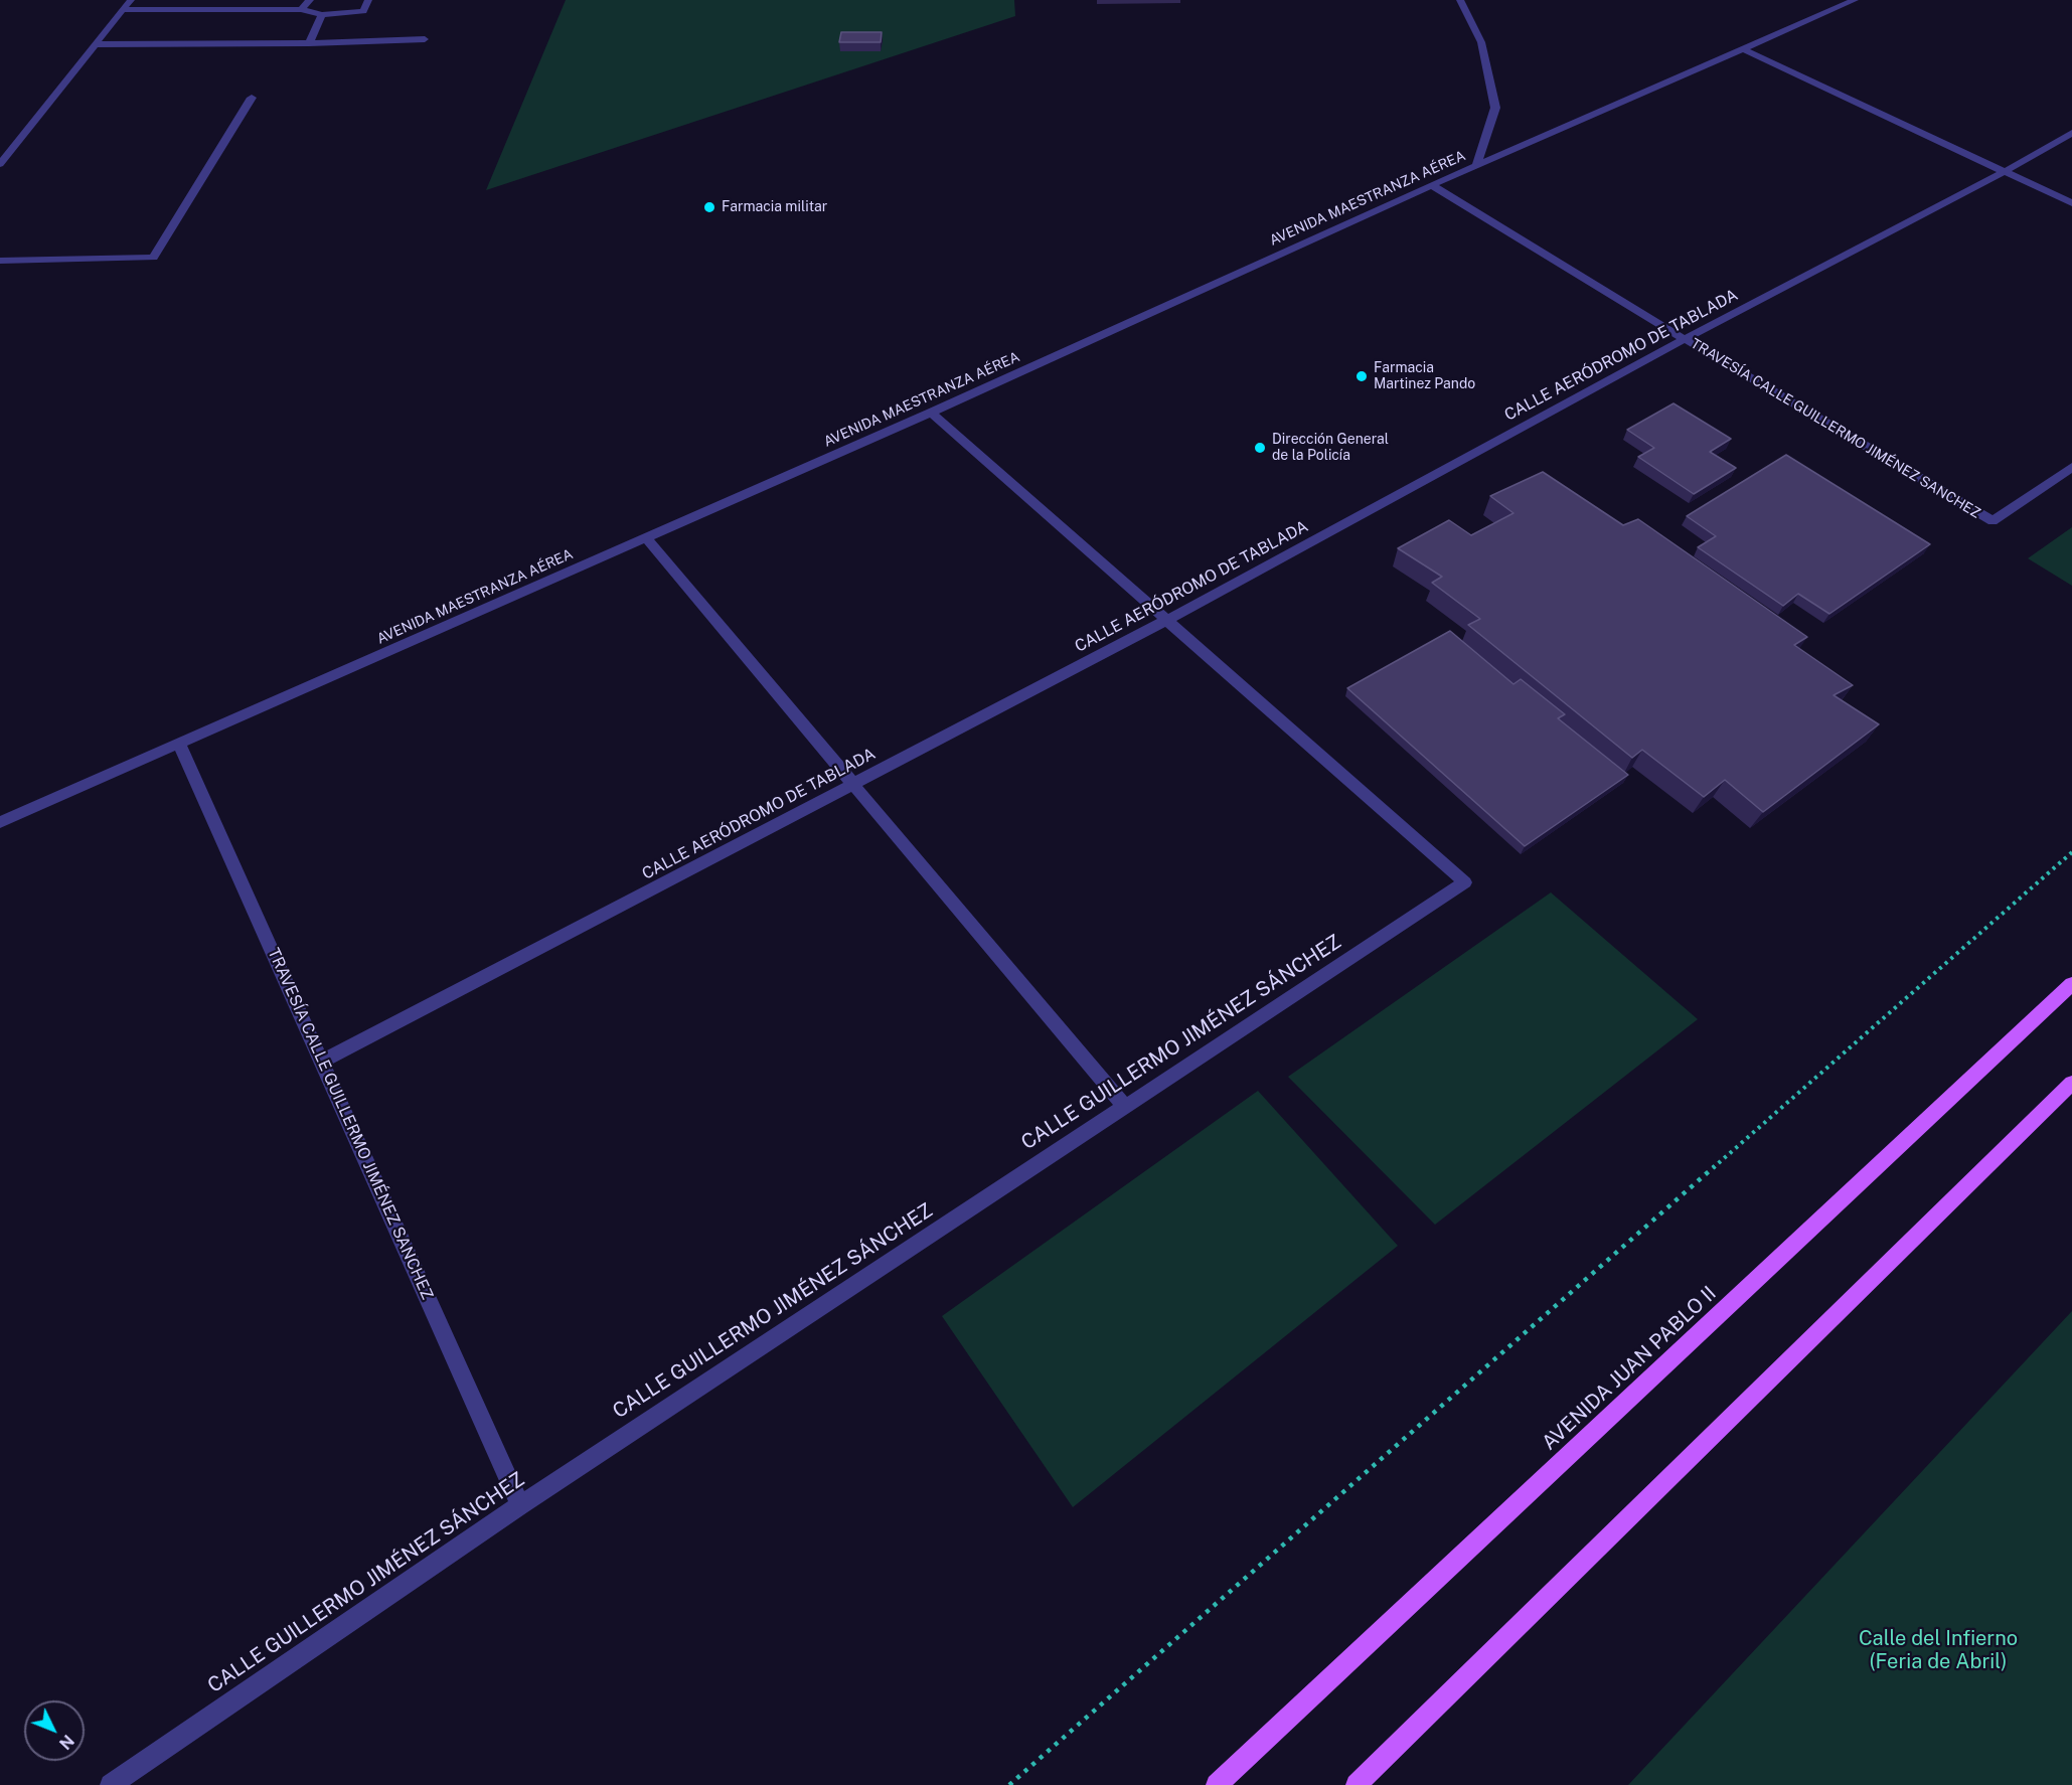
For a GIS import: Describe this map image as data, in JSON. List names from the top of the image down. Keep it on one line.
{"streets":{"main road":["AVENIDA JUAN PABLO II"],"street":["AVENIDA MAESTRANZA AÉREA","CALLE AERÓDROMO DE TABLADA","TRAVESÍA CALLE GUILLERMO JIMÉNEZ SANCHEZ","CALLE GUILLERMO JIMÉNEZ SÁNCHEZ"]},"crossings":[["AVENIDA MAESTRANZA AÉREA","TRAVESÍA CALLE GUILLERMO JIMÉNEZ SANCHEZ"],["CALLE AERÓDROMO DE TABLADA","TRAVESÍA CALLE GUILLERMO JIMÉNEZ SANCHEZ"],["CALLE AERÓDROMO DE TABLADA","CALLE GUILLERMO JIMÉNEZ SÁNCHEZ"],["TRAVESÍA CALLE GUILLERMO JIMÉNEZ SANCHEZ","CALLE GUILLERMO JIMÉNEZ SÁNCHEZ"]],"parks":["Calle del Infierno (Feria de Abril)"],"places":["Farmacia militar","Farmacia Martinez Pando","Dirección General de la Policía"],"north":"bottom right"}
